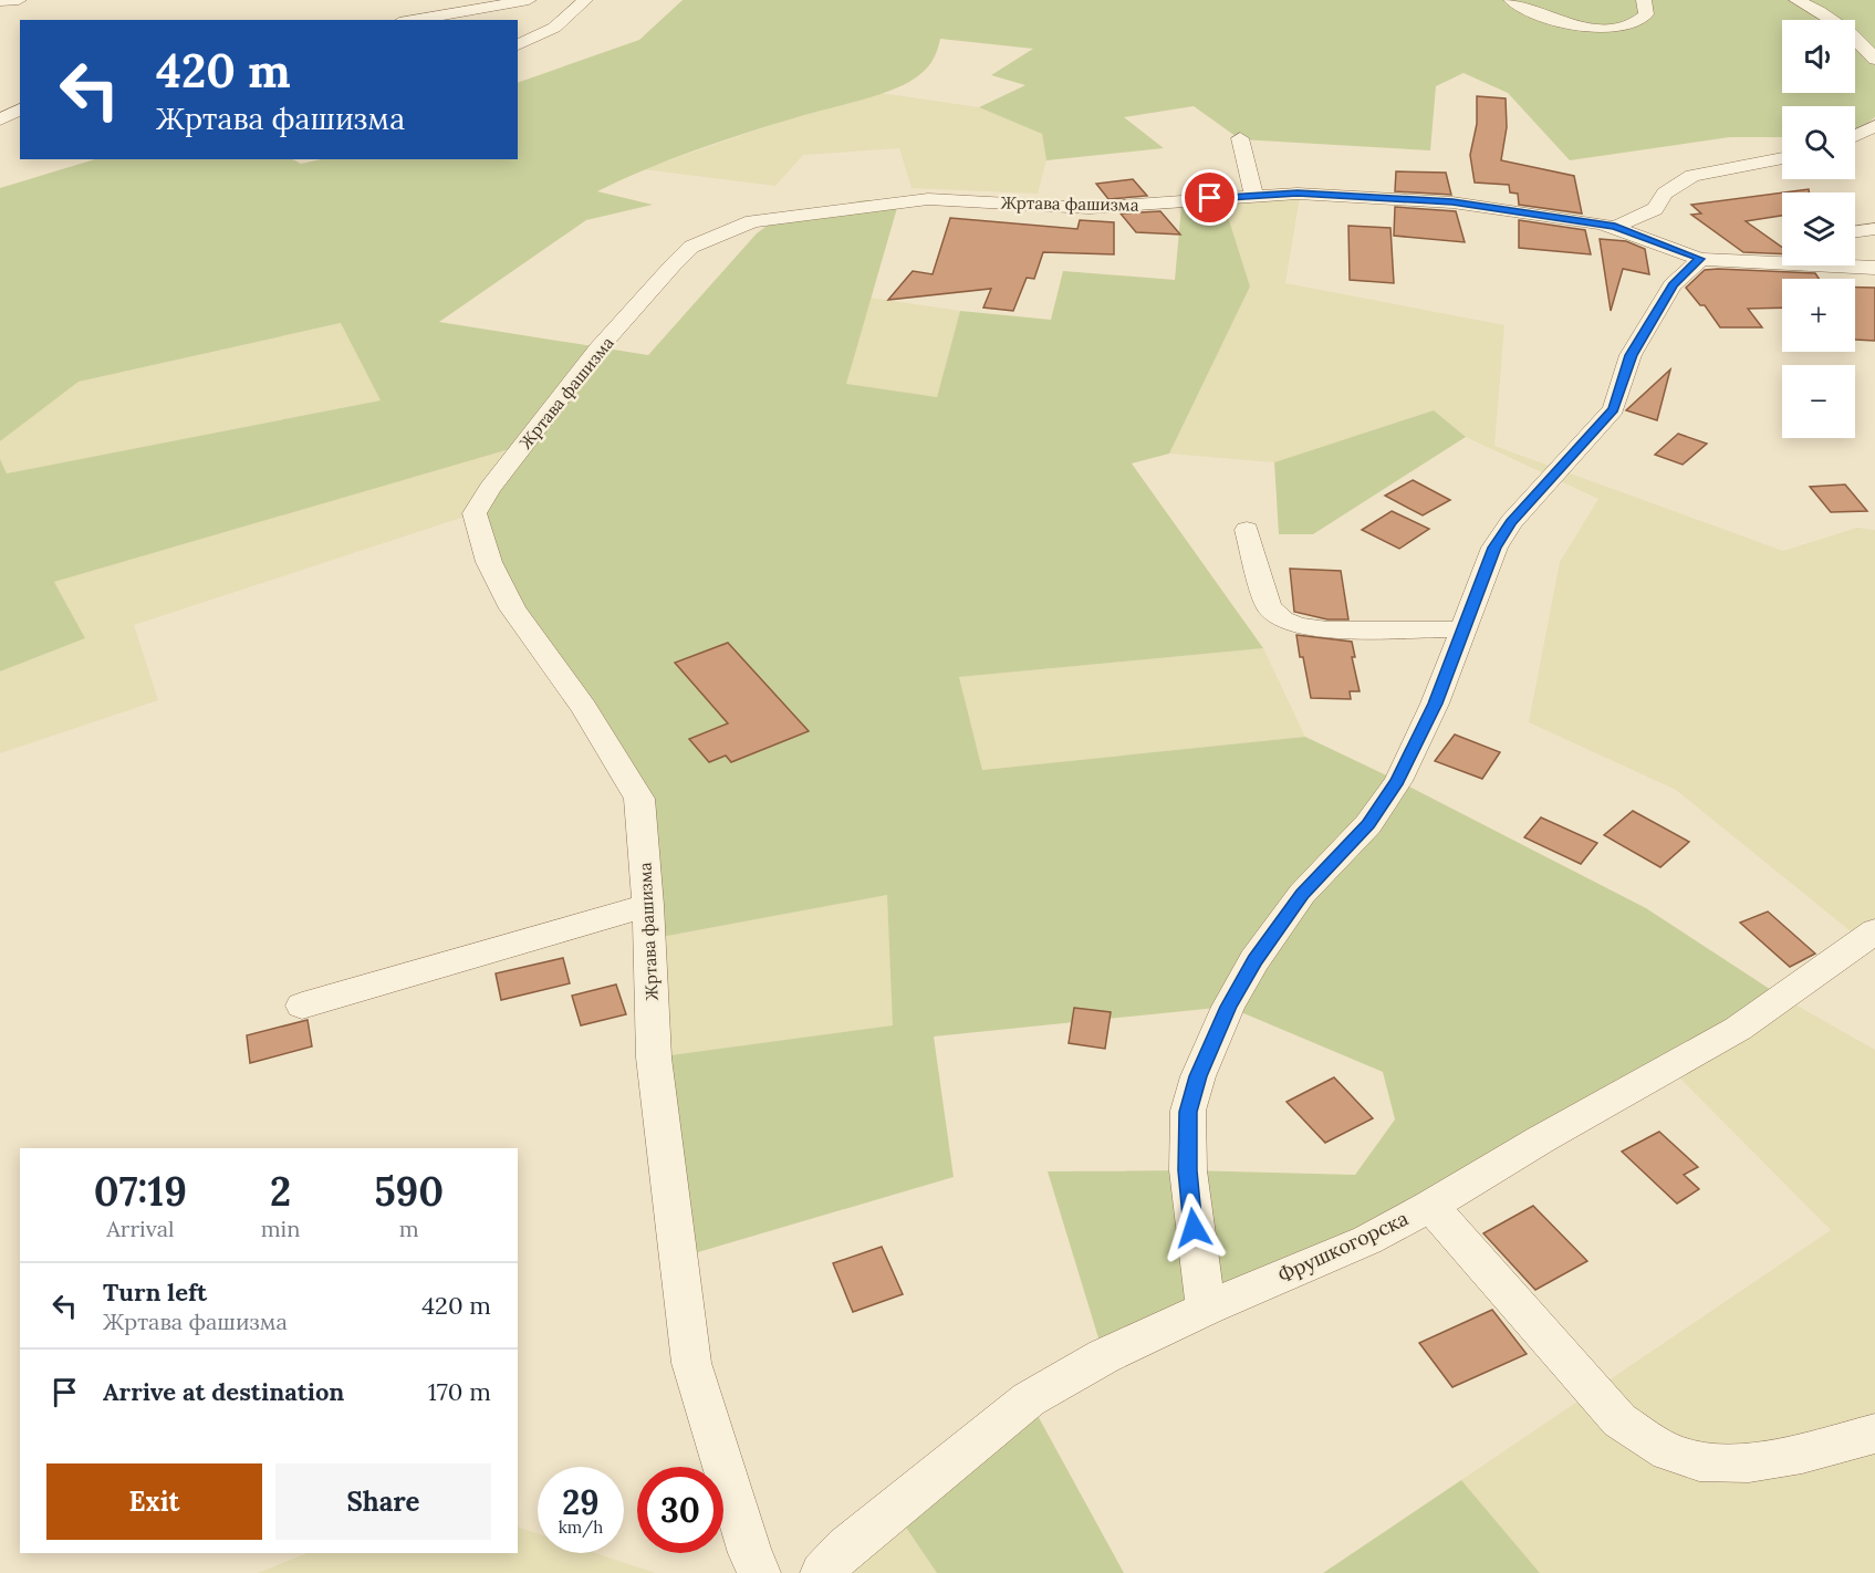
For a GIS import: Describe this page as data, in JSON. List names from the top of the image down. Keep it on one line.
{"streets":{"street":["Жртава фашизма","Фрушкогорска"]},"page":{"map_buttons":["+","−"],"turn":["420 m","Жртава фашизма"],"eta":["07:19","Arrival","2","min","590","m"],"list":[{"name":"Turn left","note":"Жртава фашизма","value":"420 m"},{"name":"Arrive at destination","value":"170 m"}],"buttons":["Exit","Share"],"speed":"29 km/h","limit":"30"}}
